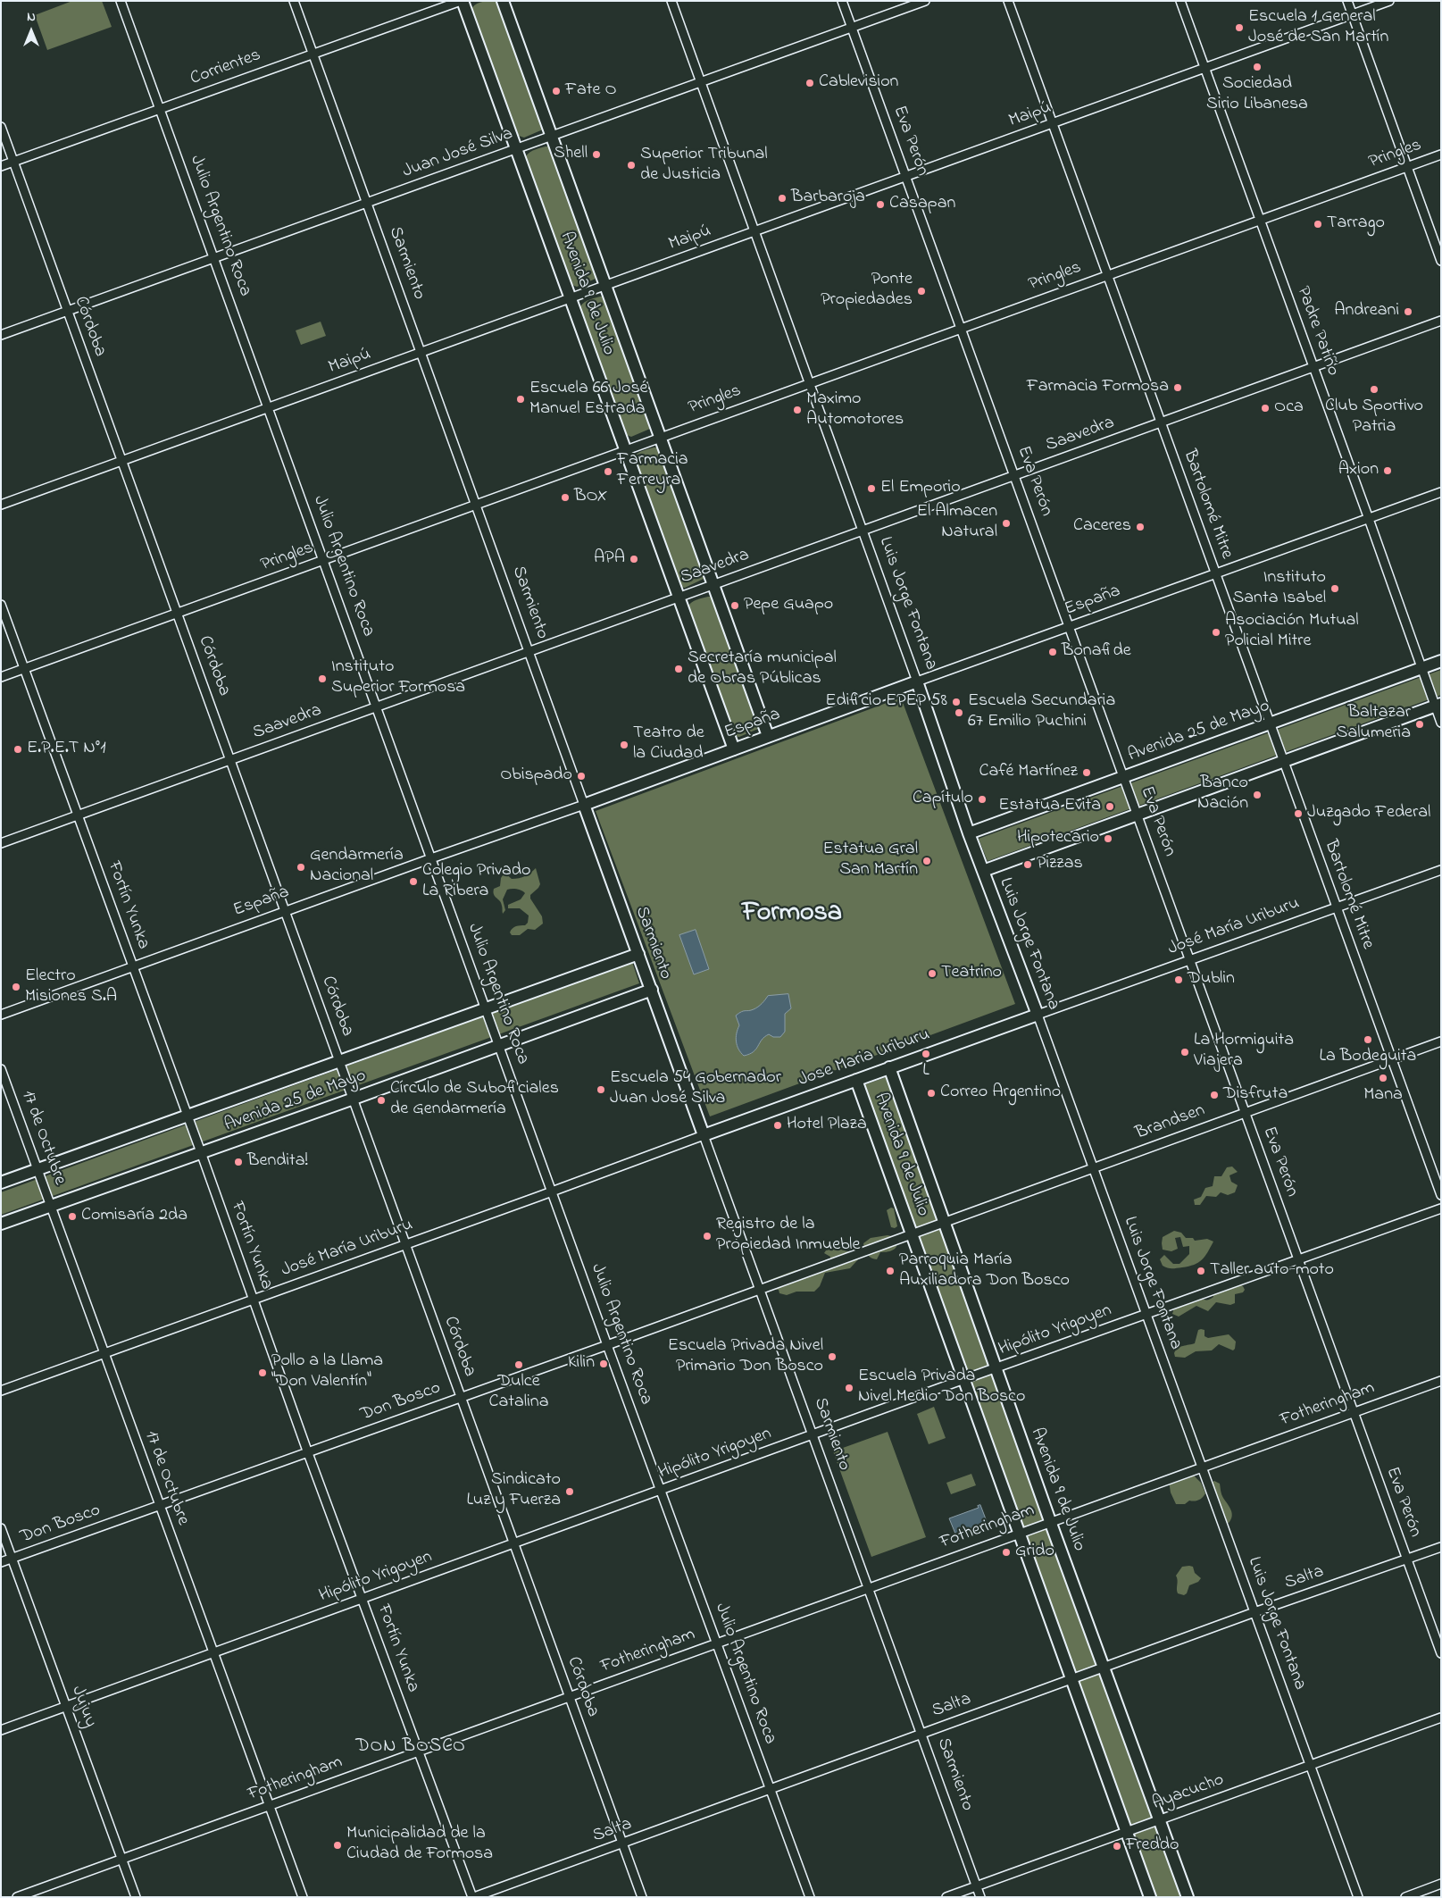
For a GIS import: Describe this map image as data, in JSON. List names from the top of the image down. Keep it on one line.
{"streets":{"main road":["Sarmiento","Avenida 9 de Julio","España","Luis Jorge Fontana","Avenida 25 de Mayo","Jose Maria Uriburu"],"street":["Corrientes","Maipú","Eva Perón","Juan José Silva","Pringles","Julio Argentino Roca","Córdoba","Padre Patiño","Saavedra","Bartolomé Mitre","Fortín Yunka","José María Uriburu","Brandsen","17 de Octubre","Hipólito Yrigoyen","Don Bosco","Fotheringham","Salta","Jujuy","Ayacucho"]},"crossings":[["Corrientes","Julio Argentino Roca"],["Corrientes","Sarmiento"],["Corrientes","Avenida 9 de Julio"],["Corrientes","Córdoba"],["Maipú","Eva Perón"],["Maipú","Julio Argentino Roca"],["Maipú","Sarmiento"],["Maipú","Avenida 9 de Julio"],["Maipú","Córdoba"],["Maipú","Padre Patiño"],["Maipú","Bartolomé Mitre"],["Maipú","Luis Jorge Fontana"],["Eva Perón","Juan José Silva"],["Eva Perón","Pringles"],["Eva Perón","Saavedra"],["Eva Perón","España"],["Eva Perón","Avenida 25 de Mayo"],["Eva Perón","José María Uriburu"],["Eva Perón","Brandsen"],["Eva Perón","Hipólito Yrigoyen"],["Eva Perón","Fotheringham"],["Eva Perón","Salta"],["Juan José Silva","Julio Argentino Roca"],["Juan José Silva","Sarmiento"],["Juan José Silva","Avenida 9 de Julio"],["Juan José Silva","Córdoba"],["Juan José Silva","Luis Jorge Fontana"],["Pringles","Julio Argentino Roca"],["Pringles","Sarmiento"],["Pringles","Avenida 9 de Julio"],["Pringles","Córdoba"],["Pringles","Padre Patiño"],["Pringles","Bartolomé Mitre"],["Pringles","Luis Jorge Fontana"],["Pringles","Fortín Yunka"],["Julio Argentino Roca","Saavedra"],["Julio Argentino Roca","España"],["Julio Argentino Roca","Avenida 25 de Mayo"],["Julio Argentino Roca","José María Uriburu"],["Julio Argentino Roca","Hipólito Yrigoyen"],["Julio Argentino Roca","Don Bosco"],["Julio Argentino Roca","Fotheringham"],["Julio Argentino Roca","Salta"],["Sarmiento","Saavedra"],["Sarmiento","España"],["Sarmiento","Avenida 25 de Mayo"],["Sarmiento","José María Uriburu"],["Sarmiento","Jose Maria Uriburu"],["Sarmiento","Hipólito Yrigoyen"],["Sarmiento","Don Bosco"],["Sarmiento","Fotheringham"],["Sarmiento","Salta"],["Sarmiento","Ayacucho"],["Avenida 9 de Julio","Saavedra"],["Avenida 9 de Julio","España"],["Avenida 9 de Julio","Jose Maria Uriburu"],["Avenida 9 de Julio","Brandsen"],["Avenida 9 de Julio","Hipólito Yrigoyen"],["Avenida 9 de Julio","Don Bosco"],["Avenida 9 de Julio","Fotheringham"],["Avenida 9 de Julio","Salta"],["Avenida 9 de Julio","Ayacucho"],["Córdoba","Saavedra"],["Córdoba","España"],["Córdoba","Avenida 25 de Mayo"],["Córdoba","José María Uriburu"],["Córdoba","Hipólito Yrigoyen"],["Córdoba","Don Bosco"],["Córdoba","Fotheringham"],["Córdoba","Salta"],["Padre Patiño","Saavedra"],["Padre Patiño","España"],["Padre Patiño","Avenida 25 de Mayo"],["Saavedra","Bartolomé Mitre"],["Saavedra","Luis Jorge Fontana"],["Saavedra","Fortín Yunka"],["Bartolomé Mitre","España"],["Bartolomé Mitre","Avenida 25 de Mayo"],["Bartolomé Mitre","José María Uriburu"],["Bartolomé Mitre","Brandsen"],["España","Luis Jorge Fontana"],["España","Fortín Yunka"],["Luis Jorge Fontana","Avenida 25 de Mayo"],["Luis Jorge Fontana","José María Uriburu"],["Luis Jorge Fontana","Jose Maria Uriburu"],["Luis Jorge Fontana","Brandsen"],["Luis Jorge Fontana","Hipólito Yrigoyen"],["Luis Jorge Fontana","Fotheringham"],["Luis Jorge Fontana","Salta"],["Luis Jorge Fontana","Ayacucho"],["Avenida 25 de Mayo","Fortín Yunka"],["Avenida 25 de Mayo","17 de Octubre"],["Fortín Yunka","José María Uriburu"],["Fortín Yunka","Hipólito Yrigoyen"],["Fortín Yunka","Don Bosco"],["Fortín Yunka","Fotheringham"],["Fortín Yunka","Salta"],["José María Uriburu","Jose Maria Uriburu"],["José María Uriburu","17 de Octubre"],["Brandsen","Don Bosco"],["17 de Octubre","Hipólito Yrigoyen"],["17 de Octubre","Don Bosco"],["17 de Octubre","Fotheringham"],["Hipólito Yrigoyen","Jujuy"],["Don Bosco","Jujuy"],["Fotheringham","Jujuy"]],"districts":["Formosa","DON BOSCO"],"places":["Escuela 1 General José de San Martín","Sociedad Sirio Libanesa","Cablevision","Fate O","Shell","Superior Tribunal de Justicia","Barbaroja","Casapan","Tarrago","Ponte Propiedades","Andreani","Farmacia Formosa","Club Sportivo Patria","Escuela 66 José Manuel Estrada","Oca","Maximo Automotores","Axion","Farmacia Ferreyra","El Emporio","BOX","El Almacen Natural","Caceres","APA","Instituto Santa Isabel","Pepe Guapo","Asociación Mutual Policial Mitre","Bonafide","Secretaría municipal de Obras Públicas","Instituto Superior Formosa","Edificio EPEP 58","Escuela Secundaria 67 Emilio Puchini","Baltazar Salumeria","Teatro de la Ciudad","E.P.E.T N°1","Café Martínez","Obispado","Banco Nación","Capítulo","Estatua Evita","Juzgado Federal","Hipotecario","Estatua Gral San Martín","Pizzas","Gendarmería Nacional","Colegio Privado La Ribera","Teatrino","Dublin","Electro Misiones S.A","La Bodeguita","La Hormiguita Viajera","L","Mana","Escuela 54 Gobernador Juan José Silva","Correo Argentino","Disfruta","Círculo de Suboficiales de Gendarmería","Hotel Plaza","Bendita!","Comisaría 2da","Registro de la Propiedad Inmueble","Parroquia María Auxiliadora Don Bosco","Taller auto-moto","Escuela Privada Nivel Primario Don Bosco","Kilin","Dulce Catalina","Pollo a la Llama \"Don Valentín\"","Escuela Privada Nivel Medio Don Bosco","Sindicato Luz y Fuerza","Grido","Municipalidad de la Ciudad de Formosa","Freddo"],"north":"top"}
